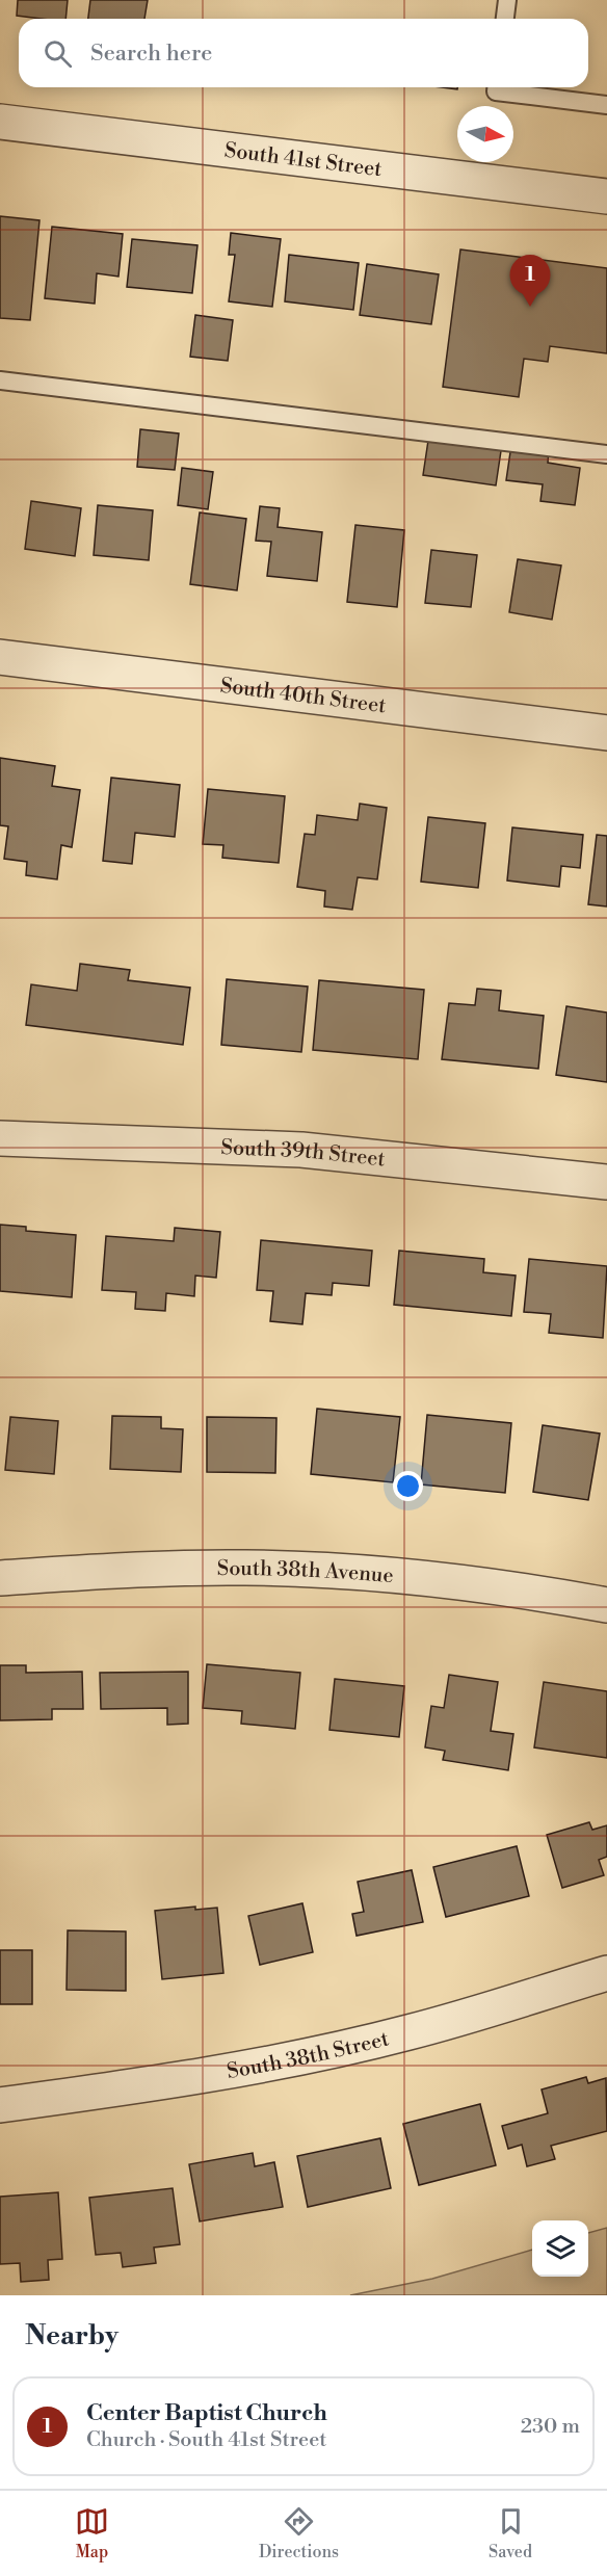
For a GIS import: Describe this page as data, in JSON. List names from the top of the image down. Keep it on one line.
{"streets":{"street":["South 41st Street","South 40th Street","South 39th Street","South 38th Avenue","South 38th Street"]},"north":"right","page":{"search":"Search here","pins":"1","heading":"Nearby","list":[{"mark":"1","name":"Center Baptist Church","note":"Church · South 41st Street","value":"230 m"}],"nav":["Map","Directions","Saved"]}}
